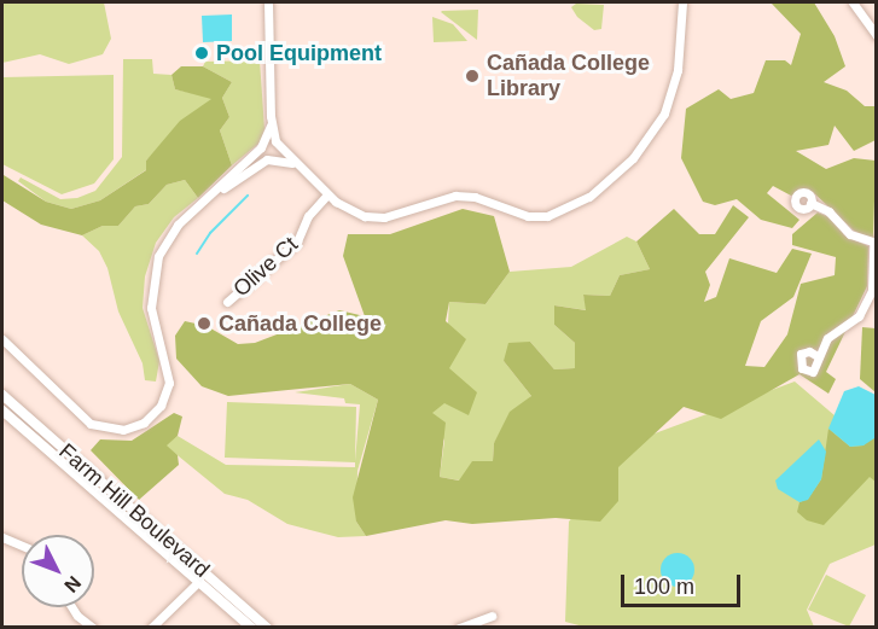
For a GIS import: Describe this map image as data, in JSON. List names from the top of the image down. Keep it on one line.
{"streets":{"main road":["Farm Hill Boulevard"],"street":["Olive Ct"]},"places":["Pool Equipment","Cañada College Library","Cañada College"],"scale_bar":"100 m","north":"bottom right"}
